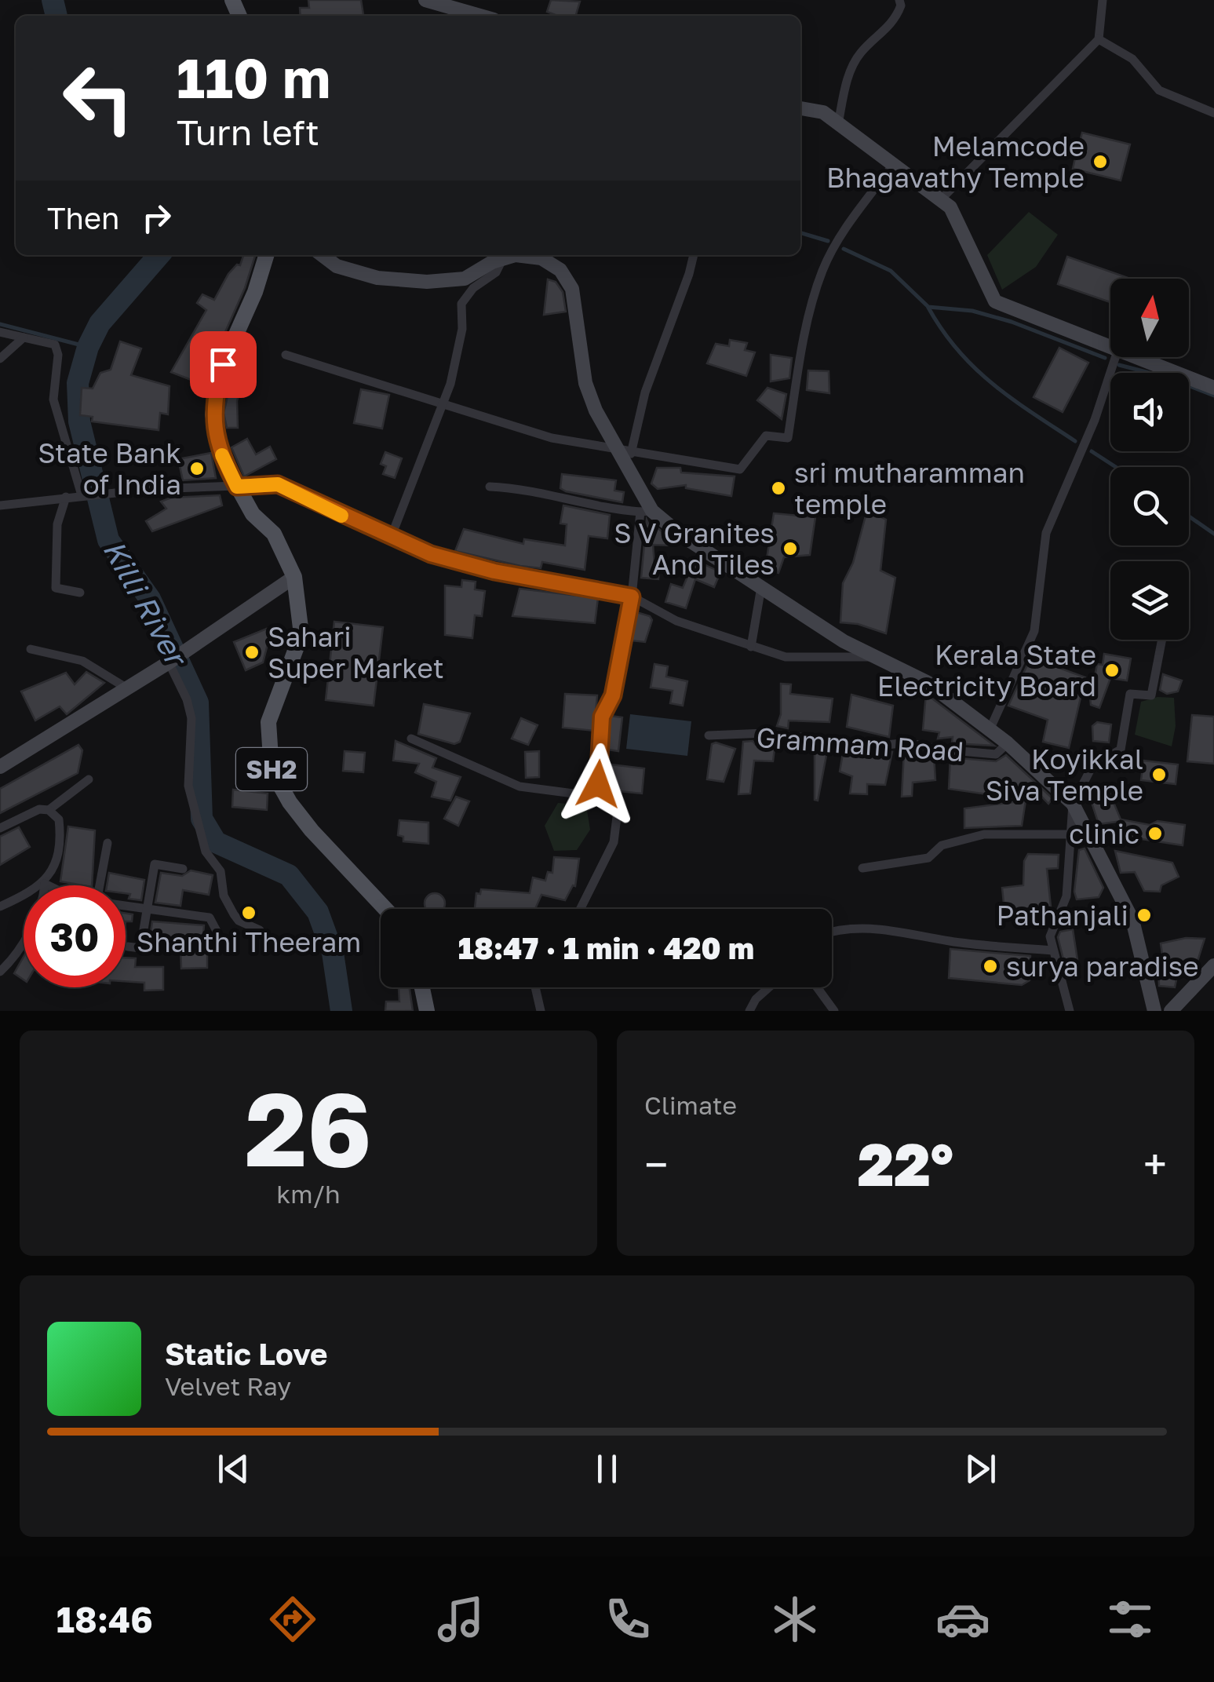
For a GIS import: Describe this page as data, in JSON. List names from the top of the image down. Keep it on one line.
{"streets":{"main road":["SH2"],"street":["Grammam Road"]},"water":["Killi River"],"places":["Melamcode Bhagavathy Temple","State Bank of India","sri mutharamman temple","S V Granites And Tiles","Sahari Super Market","Kerala State Electricity Board","Koyikkal Siva Temple","clinic","Shanthi Theeram","Pathanjali","surya paradise"],"north":"top","page":{"turn":["110 m","Turn left"],"then":"Then","limit":"30","trip":"18:47 · 1 min · 420 m","tile":[["26","km/h"],"Climate"],"heat":["−","22°","+"],"song":["Static Love","Velvet Ray"],"tabs":"18:46"}}
